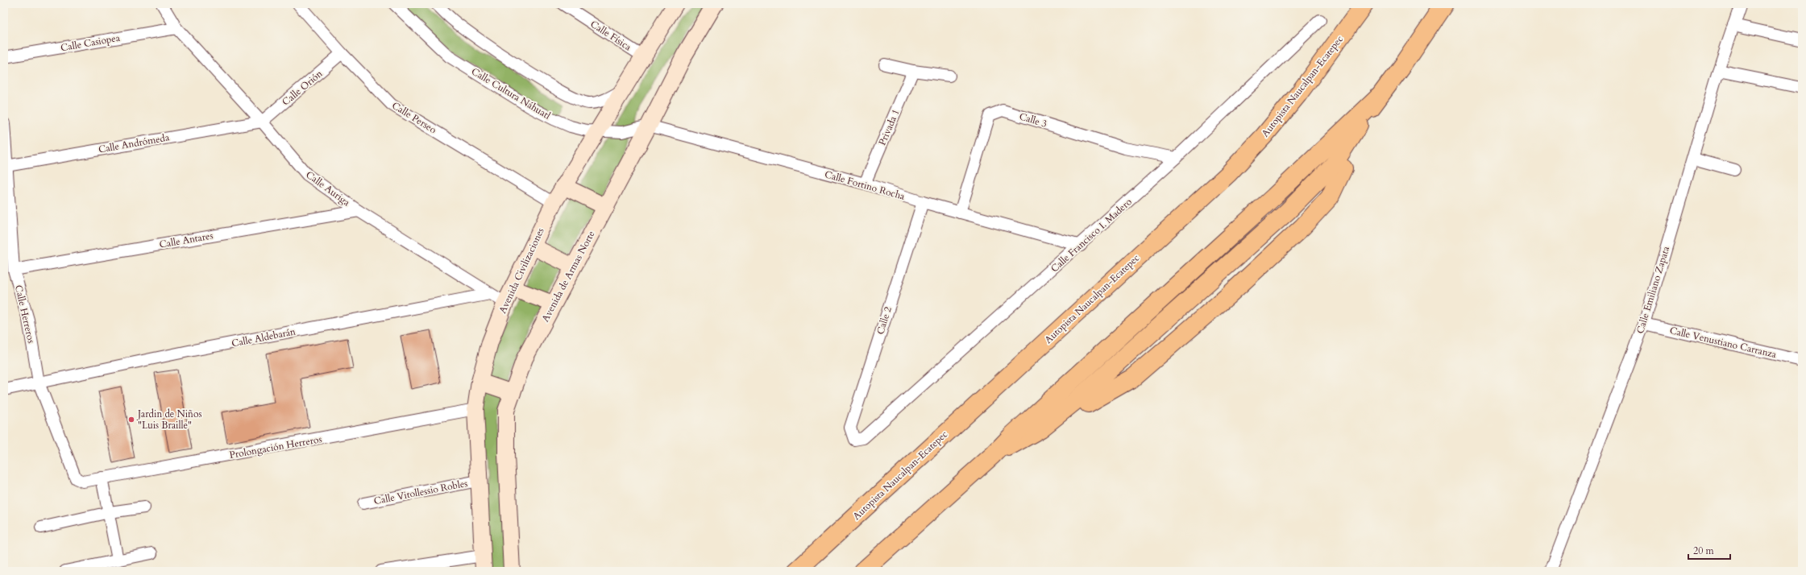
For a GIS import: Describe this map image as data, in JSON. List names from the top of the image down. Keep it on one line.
{"streets":{"highway":["Autopista Naucalpan-Ecatepec"],"main road":["Avenida Civilizaciones","Avenida de Armas Norte"],"street":["Calle Física","Calle Casiopea","Calle Orión","Calle Cultura Náhuatl","Calle Perseo","Calle 3","Privada 1","Calle Andrómeda","Calle Fortino Rocha","Calle Auriga","Calle Francisco I. Madero","Calle Antares","Calle Emiliano Zapata","Calle Herreros","Calle 2","Calle Aldebarán","Calle Venustiano Carranza","Prolongación Herreros","Calle Vitollessio Robles"]},"crossings":[["Calle Física","Avenida Civilizaciones"],["Calle Casiopea","Calle Auriga"],["Calle Orión","Calle Perseo"],["Calle Orión","Calle Andrómeda"],["Calle Orión","Calle Auriga"],["Calle Cultura Náhuatl","Calle Fortino Rocha"],["Calle Cultura Náhuatl","Avenida Civilizaciones"],["Calle Cultura Náhuatl","Avenida de Armas Norte"],["Calle Perseo","Avenida Civilizaciones"],["Calle 3","Calle Fortino Rocha"],["Calle 3","Calle Francisco I. Madero"],["Privada 1","Calle Fortino Rocha"],["Calle Andrómeda","Calle Auriga"],["Calle Andrómeda","Calle Herreros"],["Calle Fortino Rocha","Calle Francisco I. Madero"],["Calle Fortino Rocha","Avenida de Armas Norte"],["Calle Fortino Rocha","Calle 2"],["Calle Auriga","Calle Antares"],["Calle Auriga","Avenida Civilizaciones"],["Calle Auriga","Calle Aldebarán"],["Calle Francisco I. Madero","Calle 2"],["Calle Antares","Calle Herreros"],["Avenida Civilizaciones","Prolongación Herreros"],["Avenida Civilizaciones","Calle Vitollessio Robles"],["Calle Emiliano Zapata","Calle Venustiano Carranza"],["Calle Herreros","Calle Aldebarán"],["Calle Herreros","Prolongación Herreros"]],"places":["Jardin de Niños \"Luis Braille\""],"scale_bar":"20 m"}
